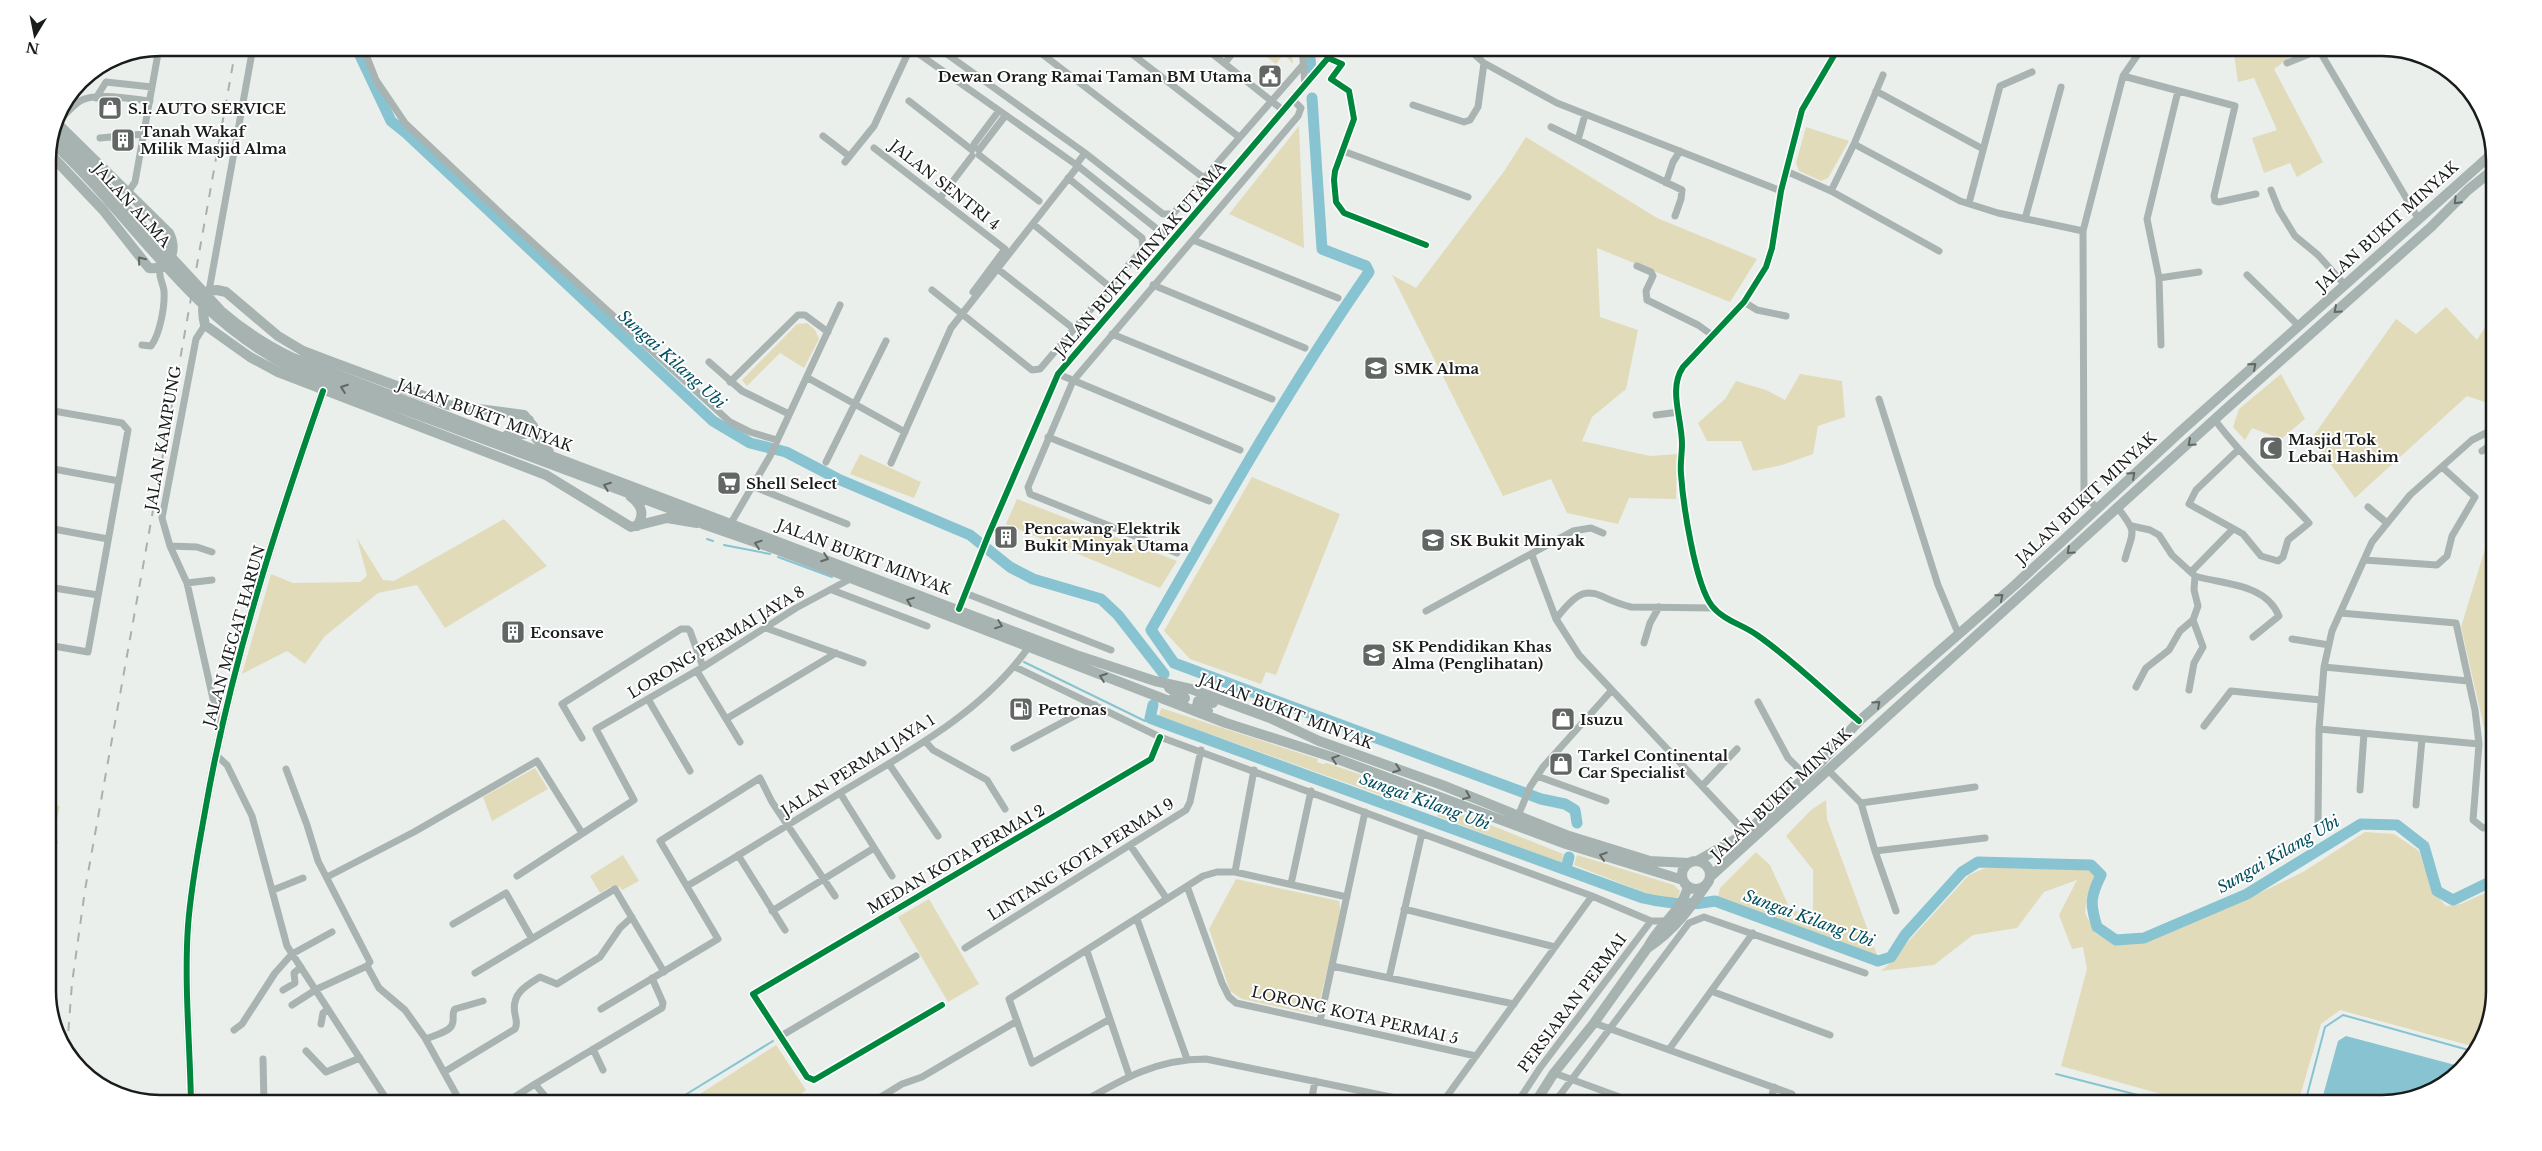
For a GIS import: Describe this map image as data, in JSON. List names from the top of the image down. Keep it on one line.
{"streets":{"main road":["JALAN ALMA","JALAN BUKIT MINYAK"],"street":["JALAN SENTRI 4","JALAN BUKIT MINYAK UTAMA","JALAN KAMPUNG","JALAN MEGAT HARUN","LORONG PERMAI JAYA 8","JALAN PERMAI JAYA 1","MEDAN KOTA PERMAI 2","LINTANG KOTA PERMAI 9","PERSIARAN PERMAI","LORONG KOTA PERMAI 5"]},"crossings":[["JALAN ALMA","JALAN BUKIT MINYAK"],["JALAN BUKIT MINYAK","JALAN BUKIT MINYAK UTAMA"],["JALAN BUKIT MINYAK","LORONG PERMAI JAYA 8"],["JALAN BUKIT MINYAK","JALAN PERMAI JAYA 1"],["JALAN KAMPUNG","JALAN MEGAT HARUN"]],"water":["Sungai Kilang Ubi"],"places":{"public building":["Dewan Orang Ramai Taman BM Utama"],"shop":["S.I. AUTO SERVICE","Isuzu","Tarkel Continental Car Specialist"],"building":["Tanah Wakaf Milik Masjid Alma","Pencawang Elektrik Bukit Minyak Utama","Econsave"],"school or university":["SMK Alma","SK Bukit Minyak","SK Pendidikan Khas Alma (Penglihatan)"],"mosque":["Masjid Tok Lebai Hashim"],"supermarket":["Shell Select"],"fuel station":["Petronas"]},"north":"bottom"}
